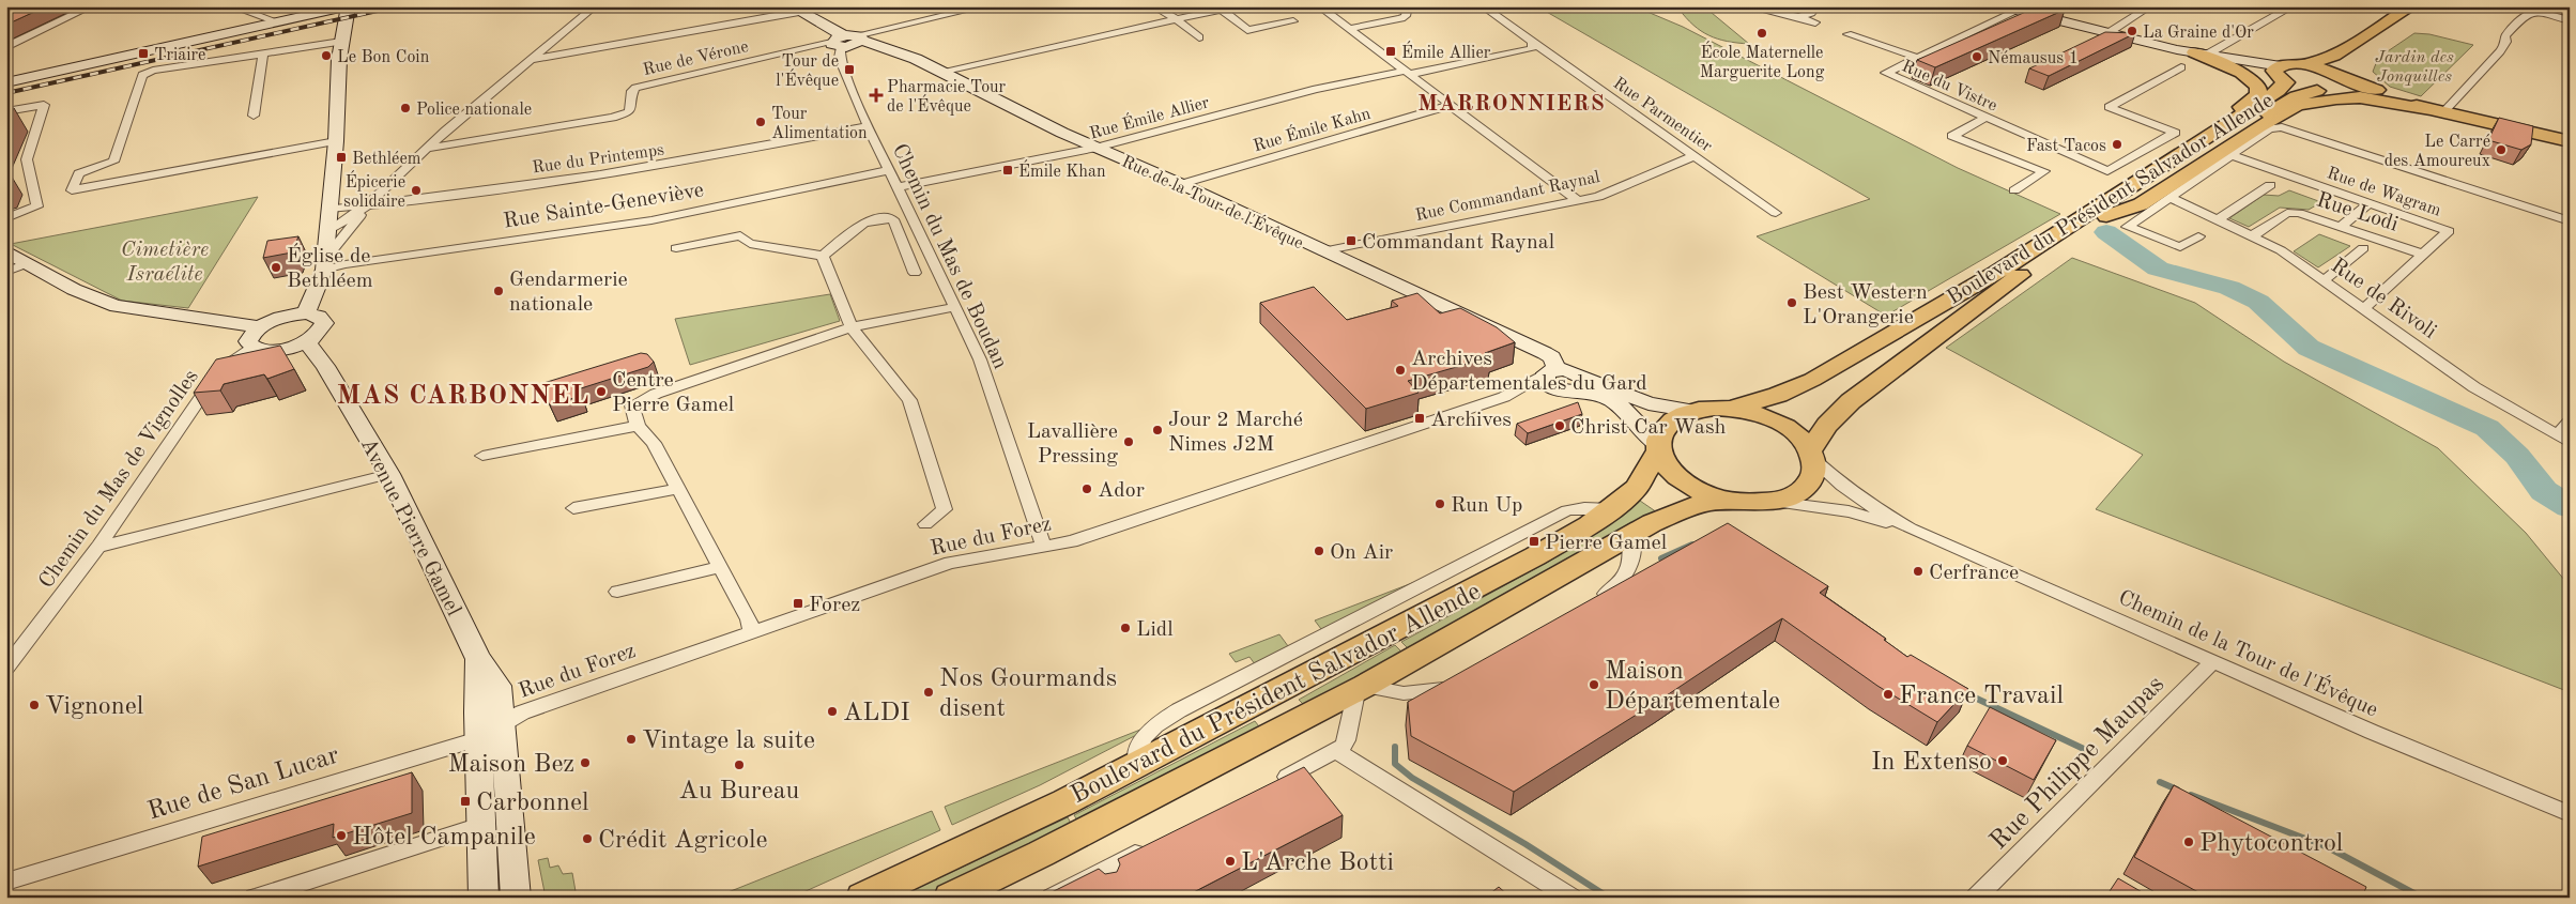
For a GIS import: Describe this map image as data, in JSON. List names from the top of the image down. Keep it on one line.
{"streets":{"main road":["Boulevard du Président Salvador Allende"],"street":["Rue de Vérone","Rue du Vistre","Rue Parmentier","Rue Émile Allier","Rue Émile Kahn","Rue du Printemps","Rue de Wagram","Rue Commandant Raynal","Rue de la Tour de l'Évêque","Rue Sainte-Geneviève","Rue Lodi","Chemin du Mas de Boudan","Rue de Rivoli","Chemin du Mas de Vignolles","Avenue Pierre Gamel","Rue du Forez","Chemin de la Tour de l'Évêque","Rue Philippe Maupas","Rue de San Lucar"]},"crossings":[["Rue de Vérone","Rue de la Tour de l'Évêque"],["Rue de Vérone","Chemin du Mas de Boudan"],["Rue Parmentier","Rue Émile Allier"],["Rue Parmentier","Rue Commandant Raynal"],["Rue Émile Allier","Rue de la Tour de l'Évêque"],["Rue Émile Allier","Chemin du Mas de Boudan"],["Rue Émile Kahn","Rue de la Tour de l'Évêque"],["Rue du Printemps","Chemin du Mas de Boudan"],["Rue de Wagram","Rue Lodi"],["Rue de Wagram","Rue de Rivoli"],["Rue Commandant Raynal","Rue de la Tour de l'Évêque"],["Boulevard du Président Salvador Allende","Chemin de la Tour de l'Évêque"],["Rue de la Tour de l'Évêque","Chemin du Mas de Boudan"],["Rue de la Tour de l'Évêque","Rue du Forez"],["Rue Sainte-Geneviève","Chemin du Mas de Boudan"],["Rue Lodi","Rue de Rivoli"],["Chemin du Mas de Boudan","Rue du Forez"],["Avenue Pierre Gamel","Rue du Forez"],["Avenue Pierre Gamel","Rue de San Lucar"],["Rue du Forez","Rue de San Lucar"],["Chemin de la Tour de l'Évêque","Rue Philippe Maupas"]],"districts":["MARRONNIERS","MAS CARBONNEL"],"parks":["Jardin des Jonquilles","Cimetière Israélite"],"places":{"other":["La Graine d'Or","École Maternelle Marguerite Long","Le Bon Coin","Némausus 1","Police nationale","Tour Alimentation","Fast Tacos","Le Carré des Amoureux","Épicerie solidaire","Église de Bethléem","Gendarmerie nationale","Best Western L'Orangerie","Archives Départementales du Gard","Centre Pierre Gamel","Christ Car Wash","Jour 2 Marché Nimes J2M","Lavallière Pressing","Ador","Run Up","On Air","Cerfrance","Lidl","Maison Départementale","Nos Gourmands disent","France Travail","Vignonel","ALDI","Vintage la suite","In Extenso","Maison Bez","Au Bureau","Hôtel Campanile","Crédit Agricole","Phytocontrol","L'Arche Botti"],"transit":["Émile Allier","Triaire","Tour de l'Évêque","Bethléem","Émile Khan","Commandant Raynal","Archives","Pierre Gamel","Forez","Carbonnel"],"health":["Pharmacie Tour de l'Évêque"]}}
